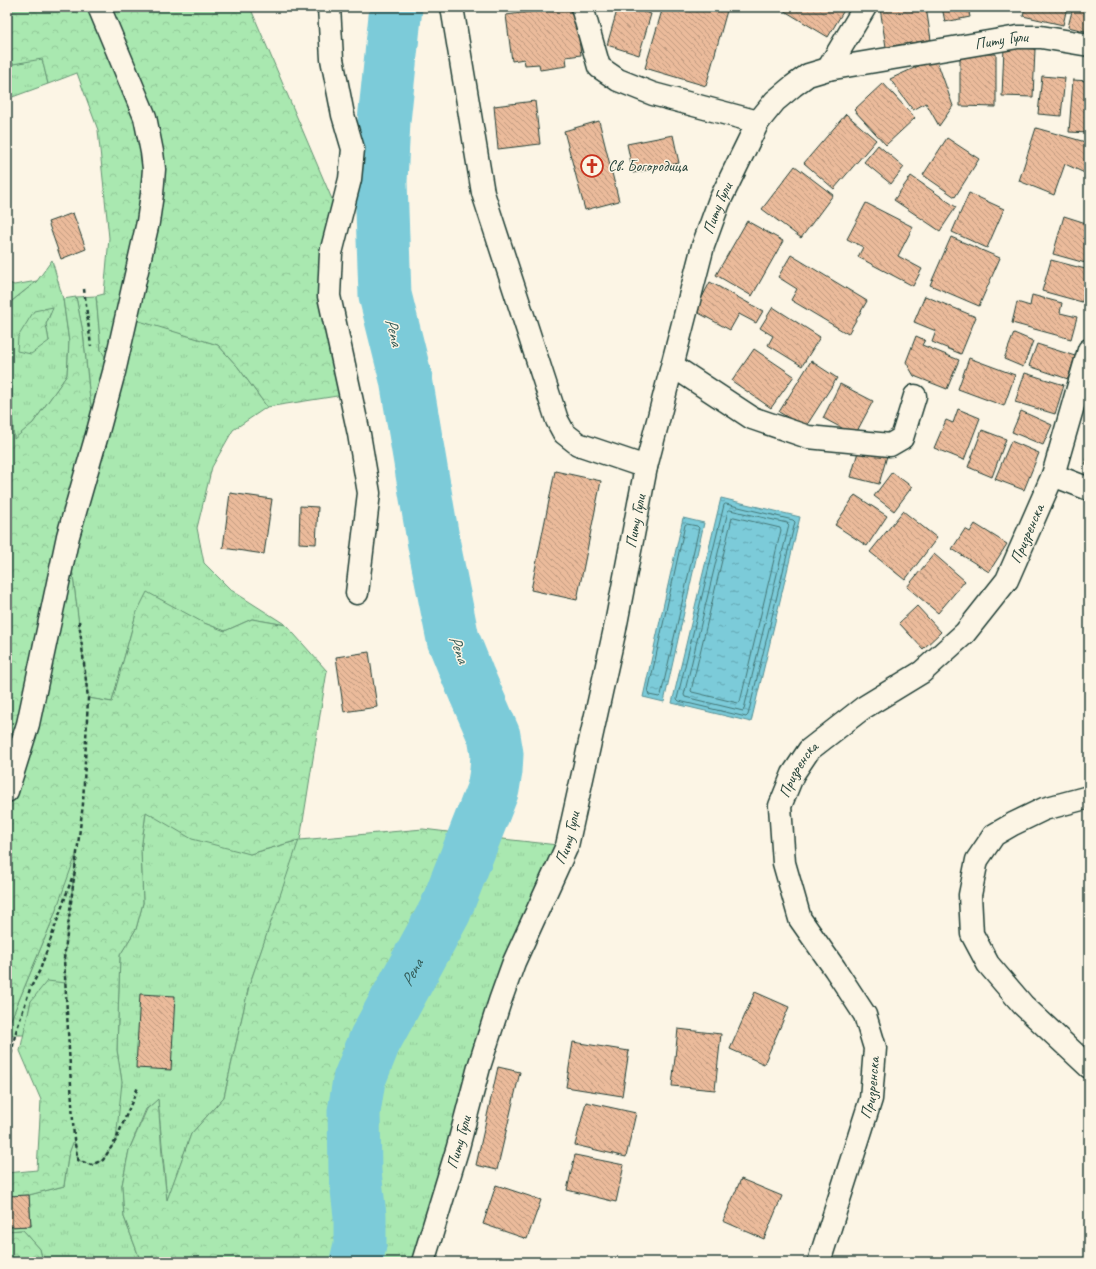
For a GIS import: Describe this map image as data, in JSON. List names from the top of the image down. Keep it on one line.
{"streets":{"street":["Питу Гули","Призренска"]},"water":["Pena"],"places":{"church":["Св. Богородица"]}}
